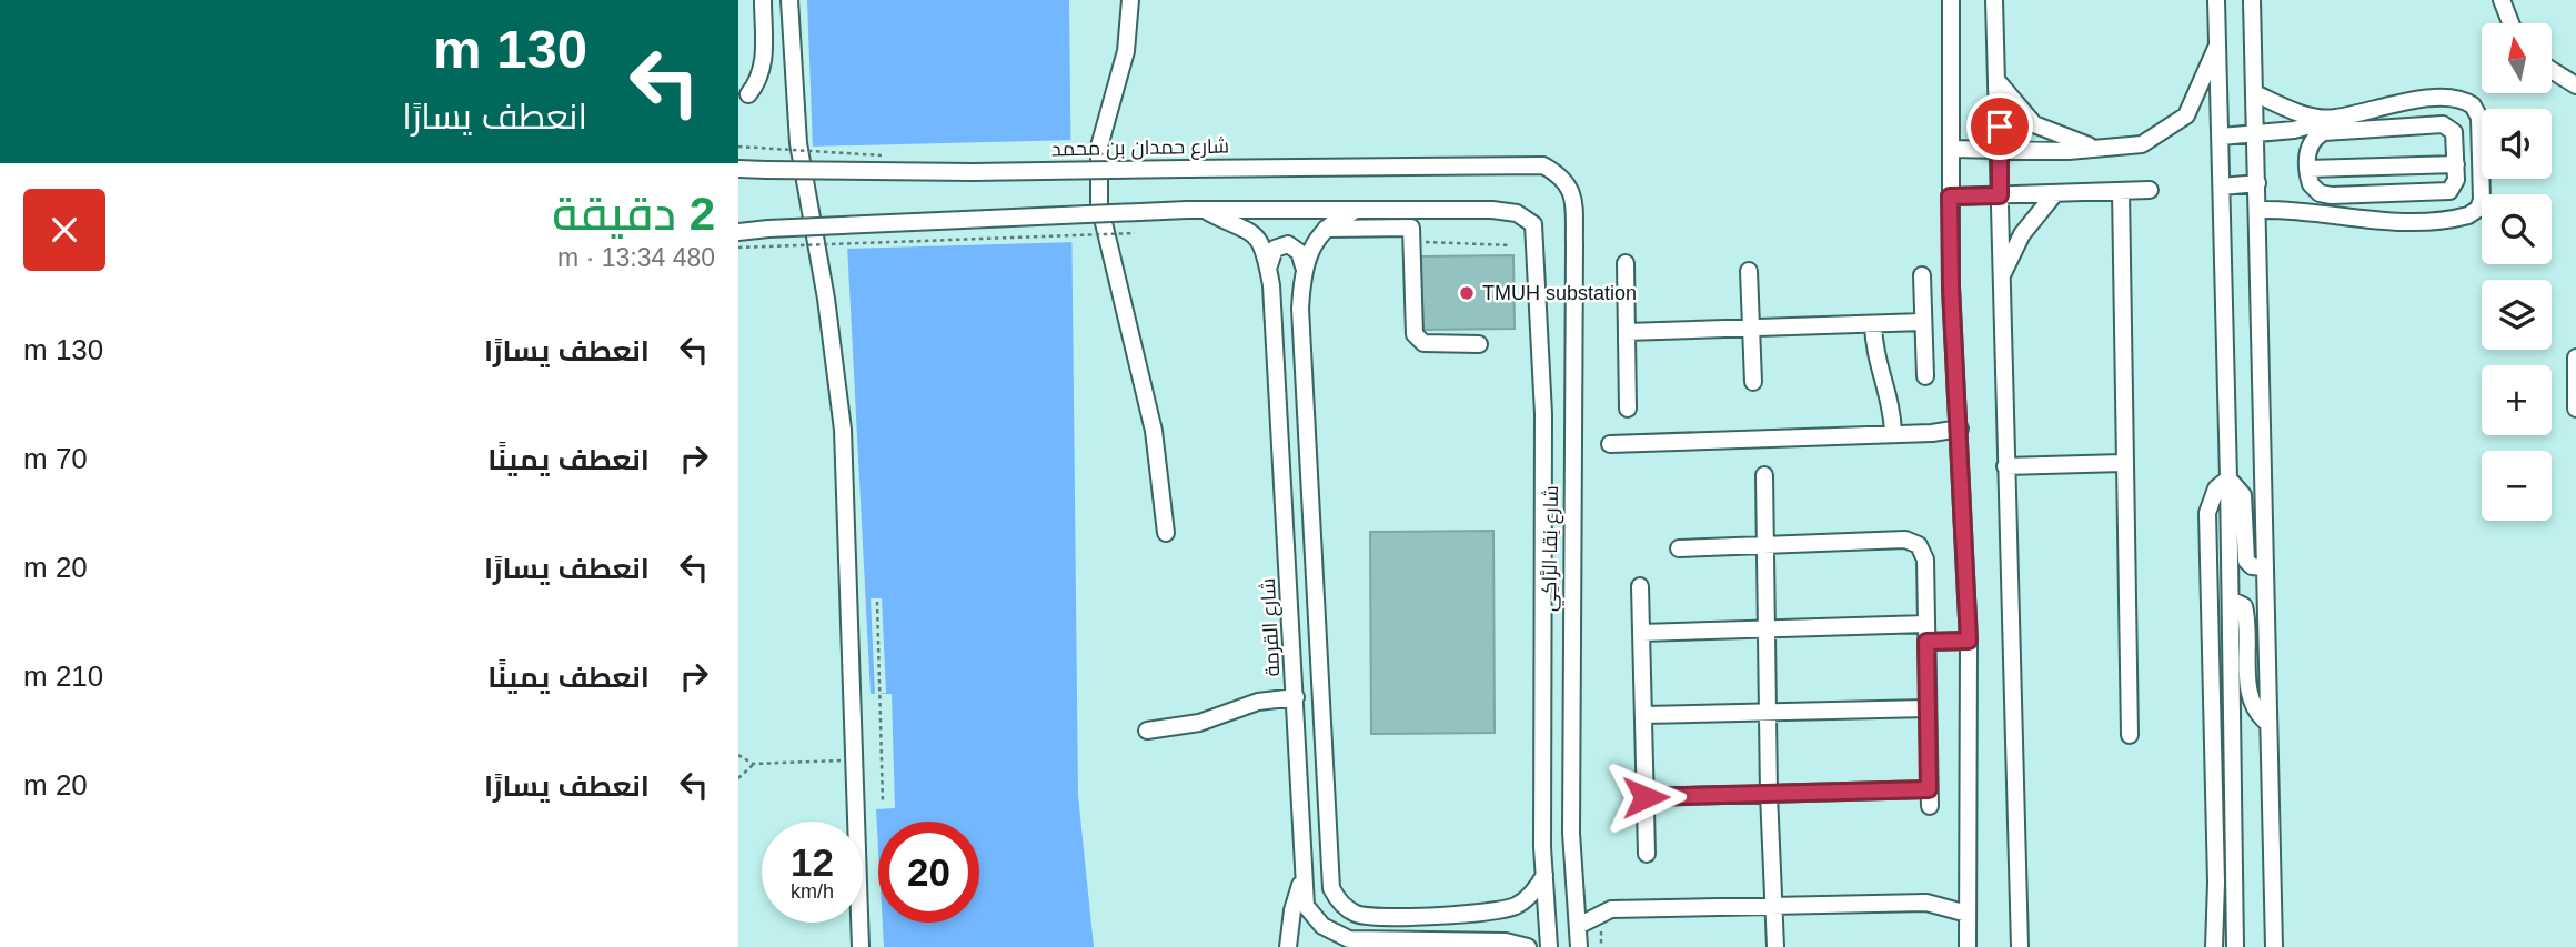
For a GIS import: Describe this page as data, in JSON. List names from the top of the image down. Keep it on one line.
{"streets":{"street":["شارع حمدان بن محمد","شارع نِقا الرَّاكِي","شارع القرمة"]},"crossings":[["شارع حمدان بن محمد","شارع نِقا الرَّاكِي"]],"places":["TMUH substation"],"north":"top","page":{"turn":["130 m","انعطف يسارًا"],"map_buttons":["+","−"],"heading":["2 دقيقة","480 m · 13:34"],"list":[{"name":"انعطف يسارًا","value":"130 m"},{"name":"انعطف يمينًا","value":"70 m"},{"name":"انعطف يسارًا","value":"20 m"},{"name":"انعطف يمينًا","value":"210 m"},{"name":"انعطف يسارًا","value":"20 m"}],"speed":"12 km/h","limit":"20"}}
